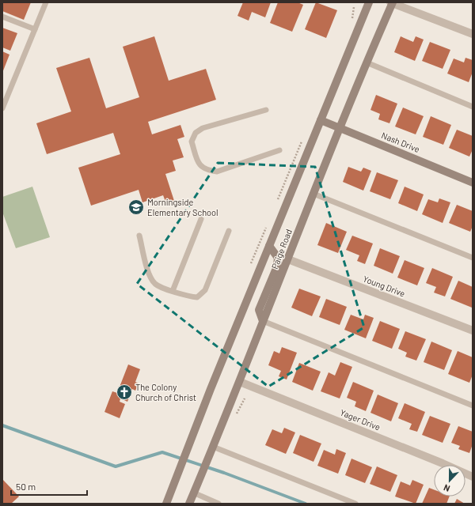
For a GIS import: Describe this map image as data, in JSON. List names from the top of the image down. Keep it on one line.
{"streets":{"main road":["Nash Drive","Paige Road"],"street":["Young Drive","Yager Drive"]},"crossings":[["Nash Drive","Paige Road"],["Paige Road","Young Drive"],["Paige Road","Yager Drive"]],"places":{"school or university":["Morningside Elementary School"],"church":["The Colony Church of Christ"]},"scale_bar":"50 m","north":"bottom"}
